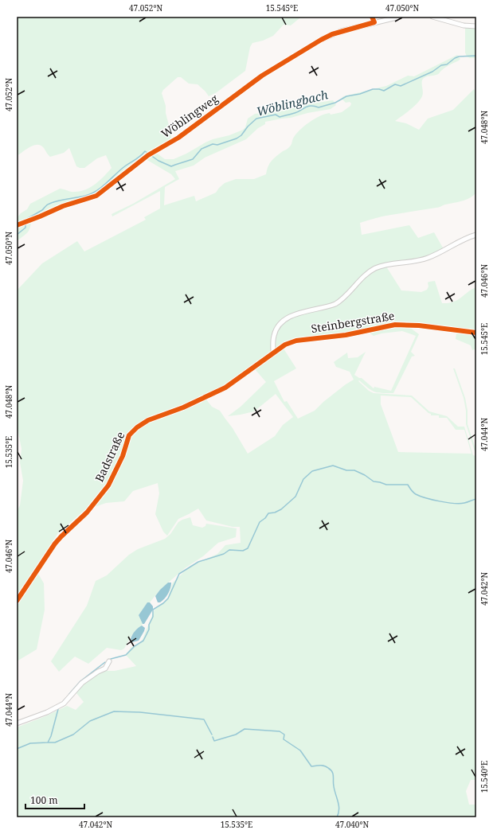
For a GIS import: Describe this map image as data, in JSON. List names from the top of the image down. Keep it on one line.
{"streets":{"street":["Wöblingweg","Steinbergstraße","Badstraße"]},"crossings":[["Steinbergstraße","Badstraße"]],"water":["Wöblingbach"],"scale_bar":"100 m","coordinates":["47.052°N","15.545°E","47.050°N","47.048°N","47.046°N","47.044°N","15.535°E","47.042°N","15.540°E","47.040°N"]}
